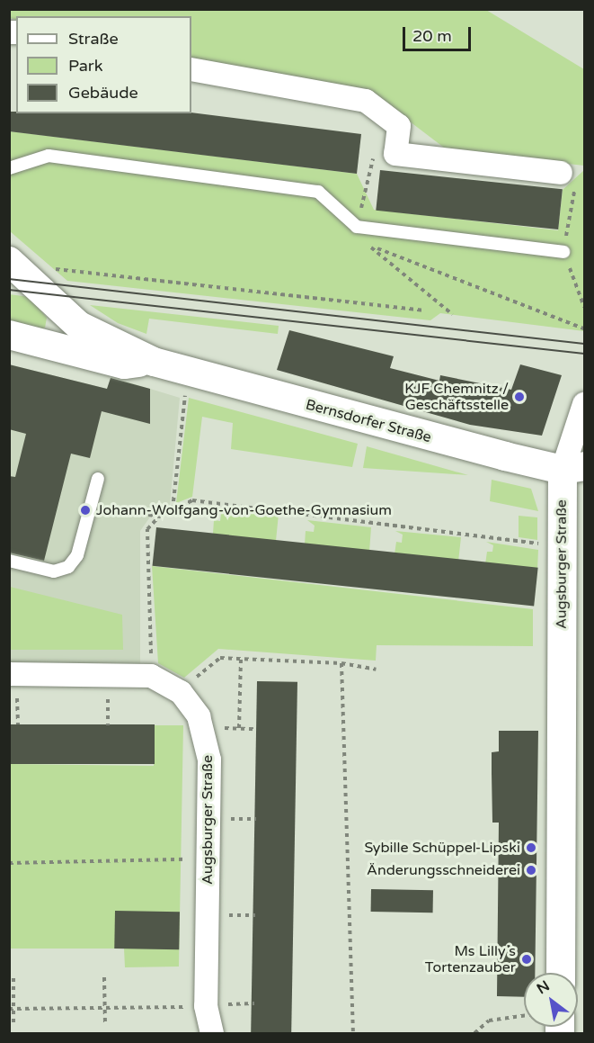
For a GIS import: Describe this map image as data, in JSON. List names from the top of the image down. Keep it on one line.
{"streets":{"street":["Bernsdorfer Straße","Augsburger Straße"]},"crossings":[["Bernsdorfer Straße","Augsburger Straße"]],"places":["KJF Chemnitz / Geschäftsstelle","Johann-Wolfgang-von-Goethe-Gymnasium","Sybille Schüppel-Lipski","Änderungsschneiderei","Ms Lilly´s Tortenzauber"],"legend":["Straße","Park","Gebäude"],"scale_bar":"20 m","north":"top left"}
